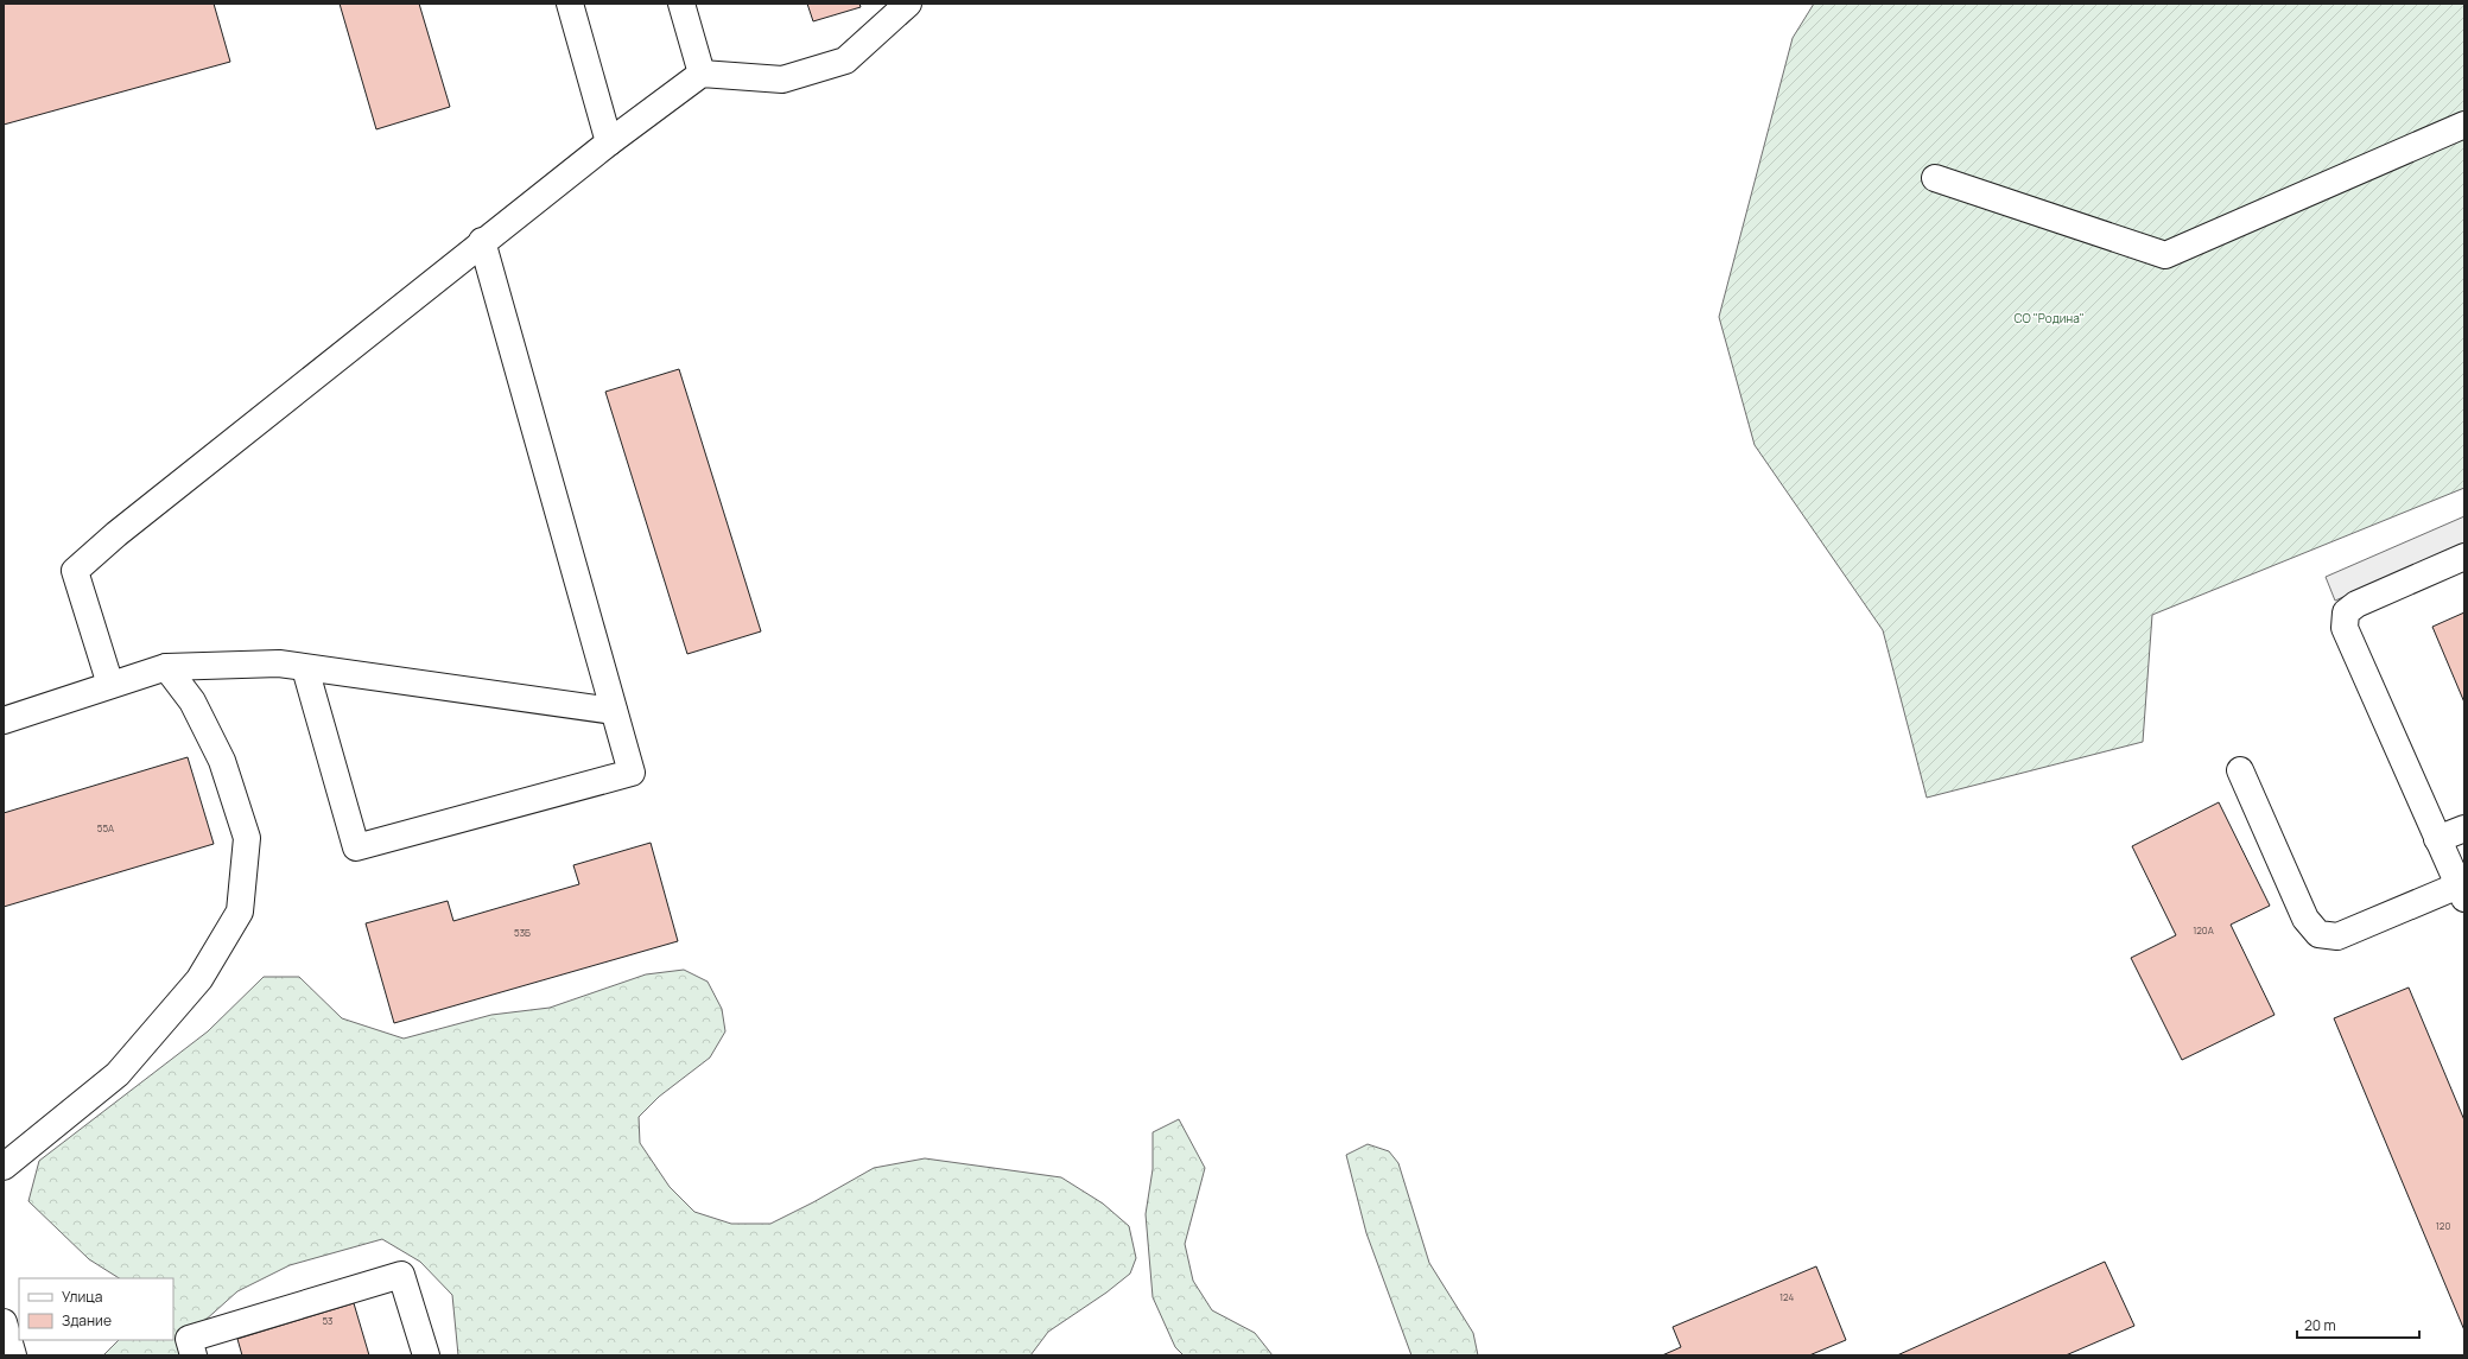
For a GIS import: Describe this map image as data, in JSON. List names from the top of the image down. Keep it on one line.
{"parks":["СО \"Родина\""],"house_numbers":["55А","120А","53Б","120","124","53"],"legend":["Улица","Здание"],"scale_bar":"20 m"}
